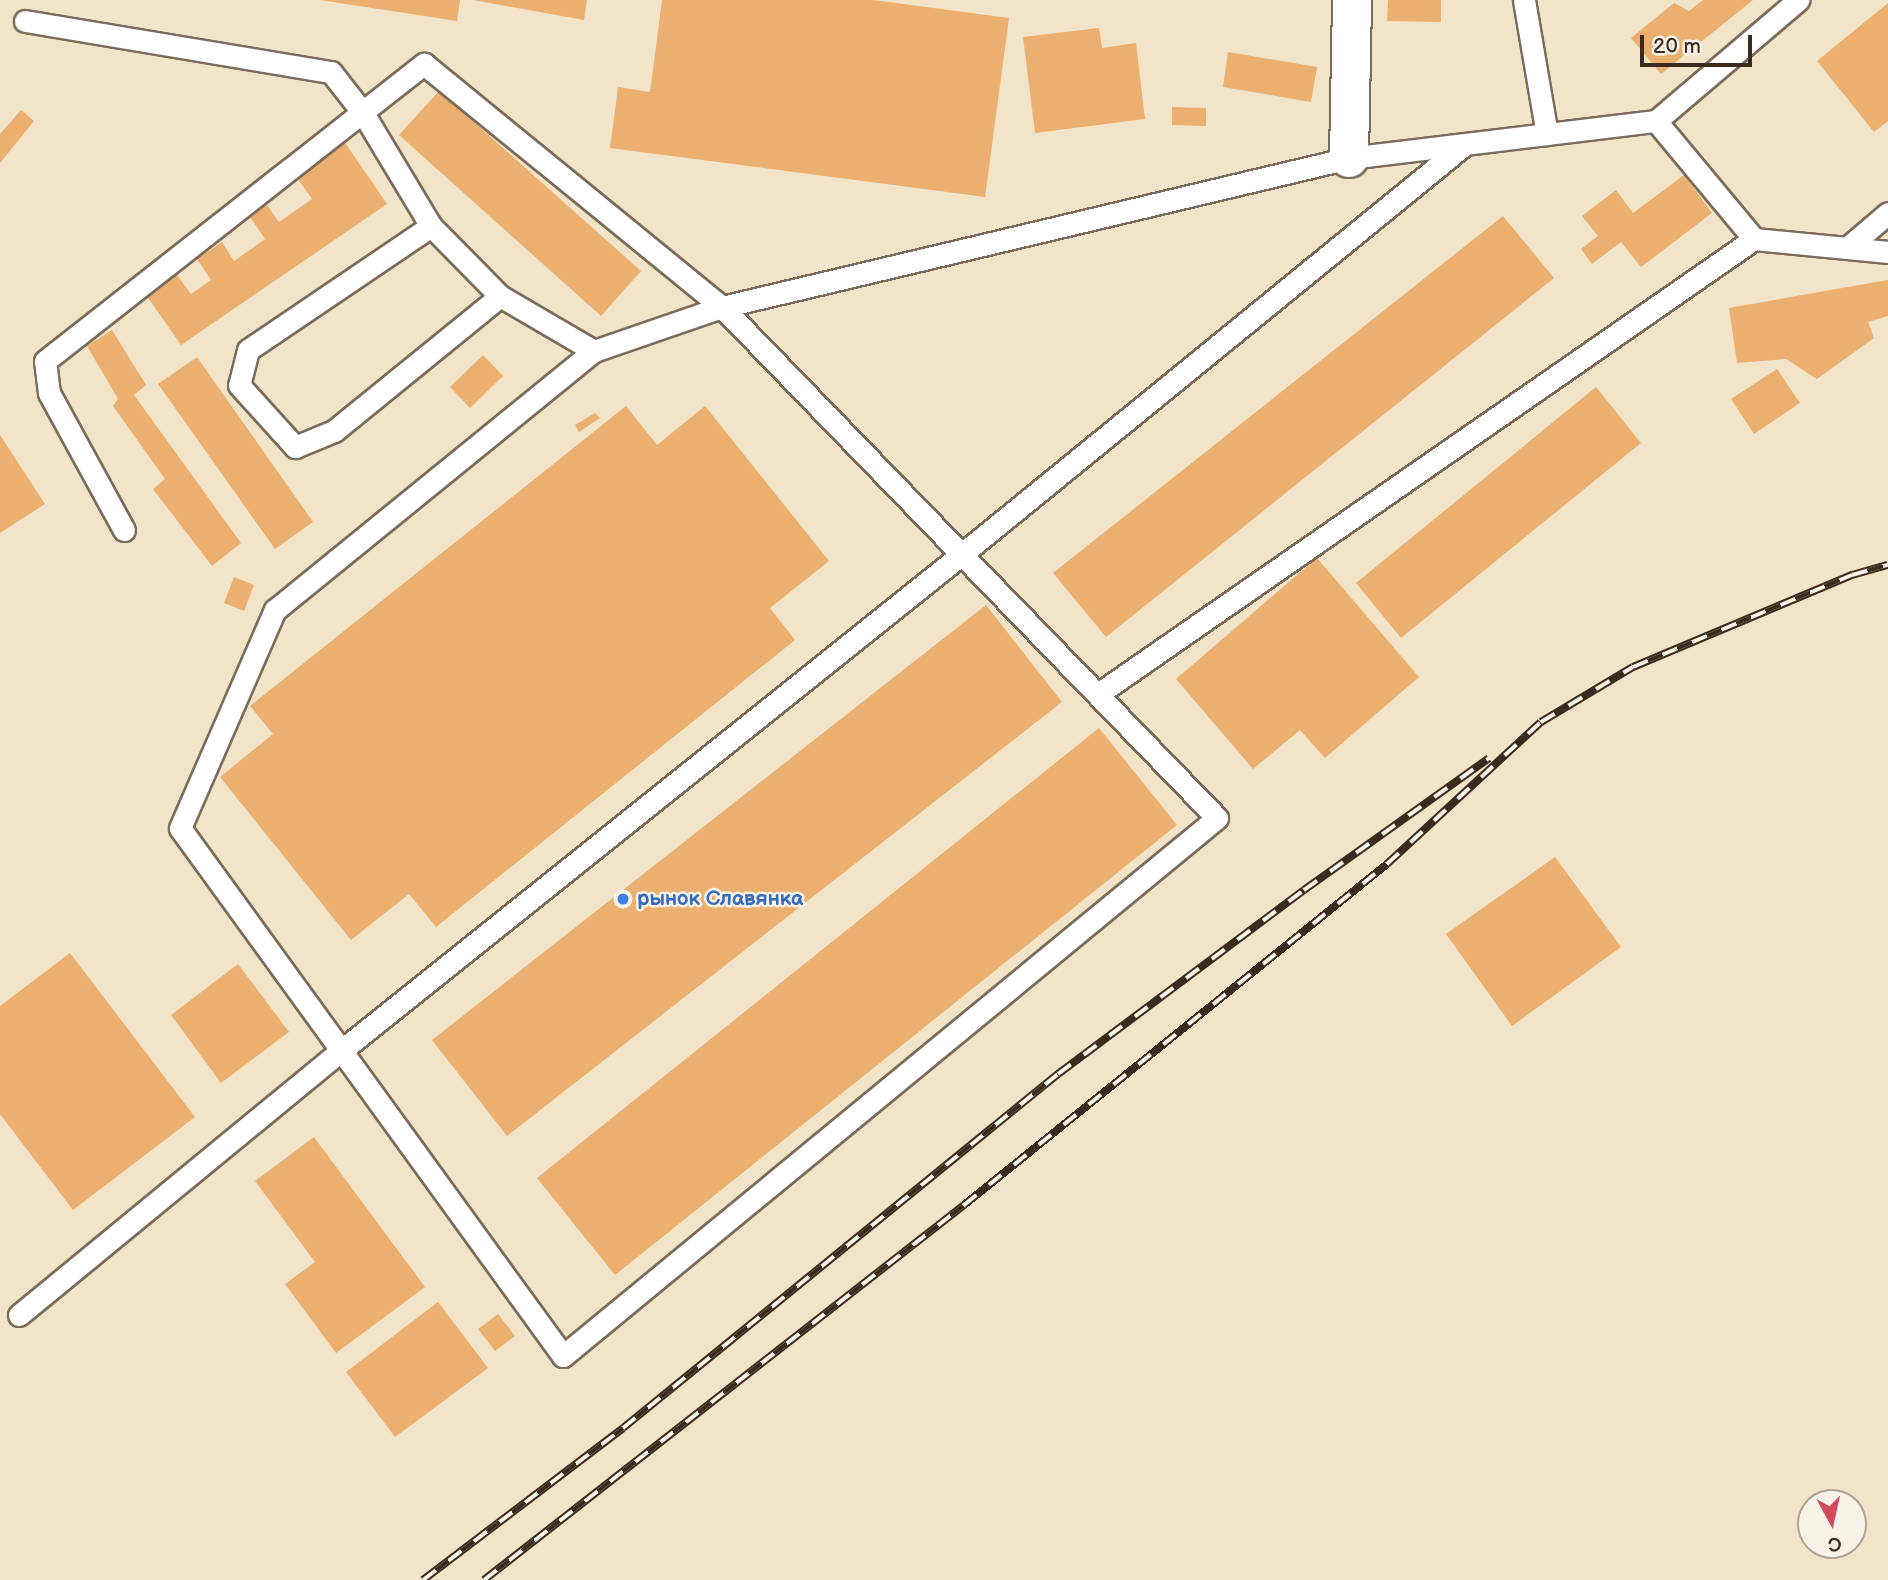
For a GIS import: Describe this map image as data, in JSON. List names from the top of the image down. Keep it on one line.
{"places":["рынок Славянка"],"scale_bar":"20 m","north":"bottom"}
